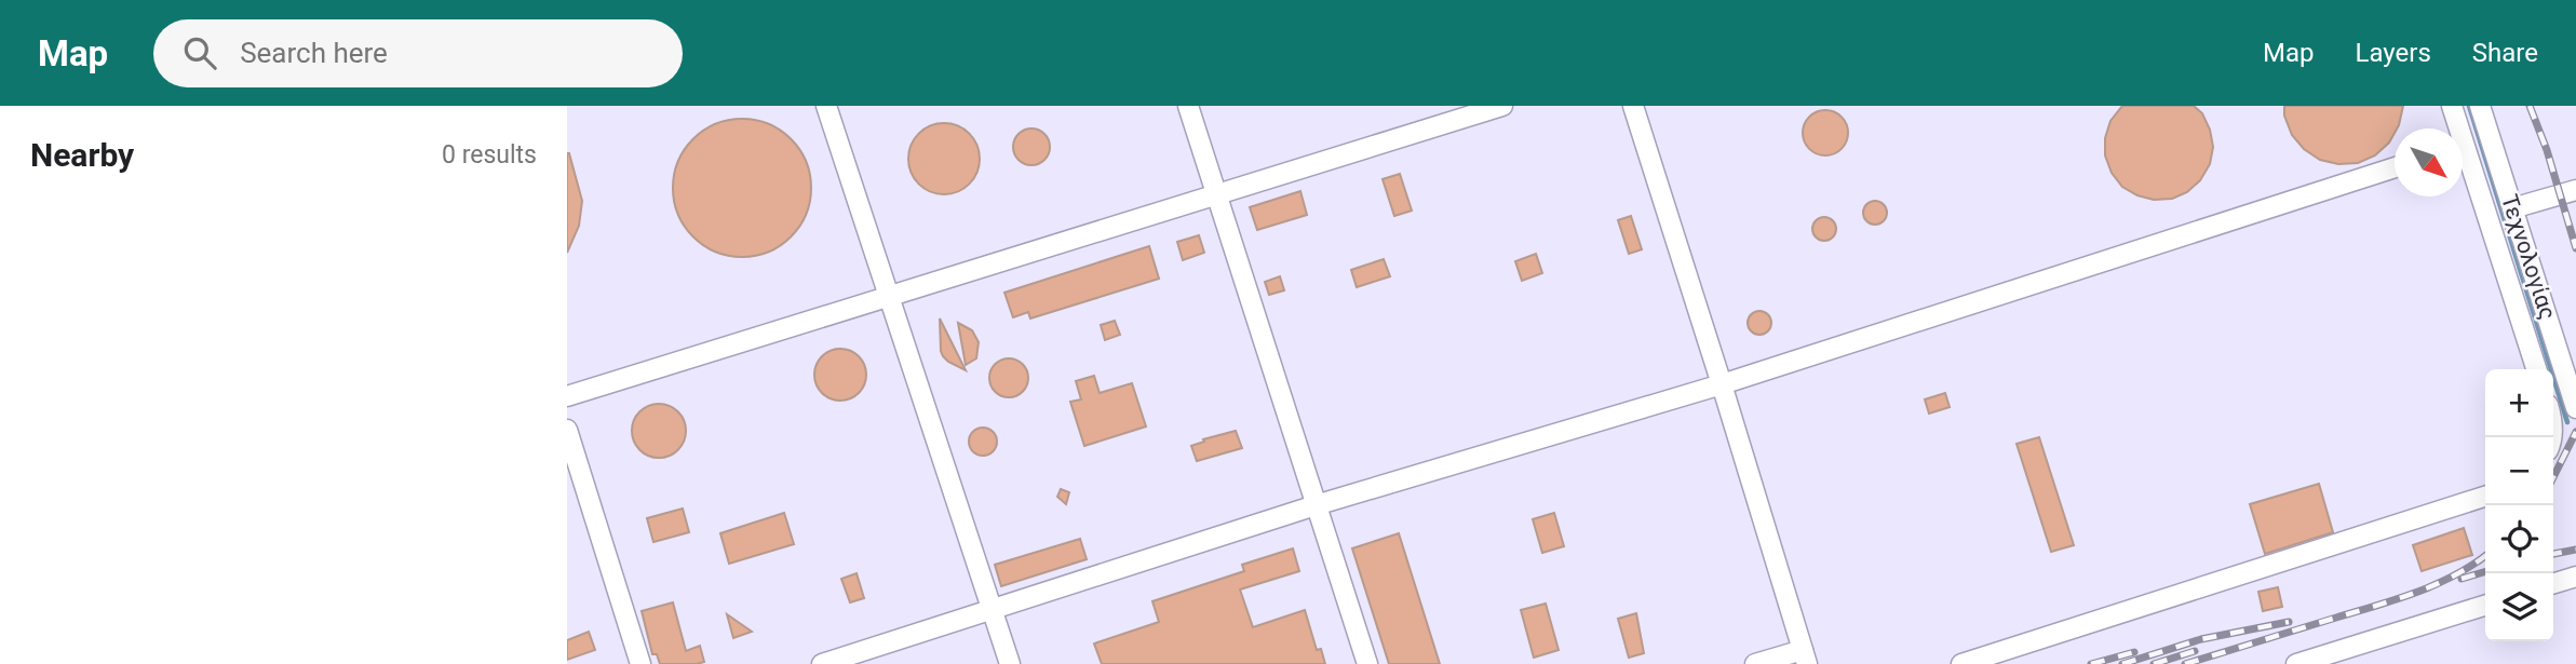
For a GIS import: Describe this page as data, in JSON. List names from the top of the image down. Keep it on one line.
{"streets":{"street":["Τεχνολογίας"]},"north":"bottom right","page":{"header":"Map","search":"Search here","nav":["Map","Layers","Share"],"heading":["Nearby","0 results"],"map_buttons":["+","−"]}}
